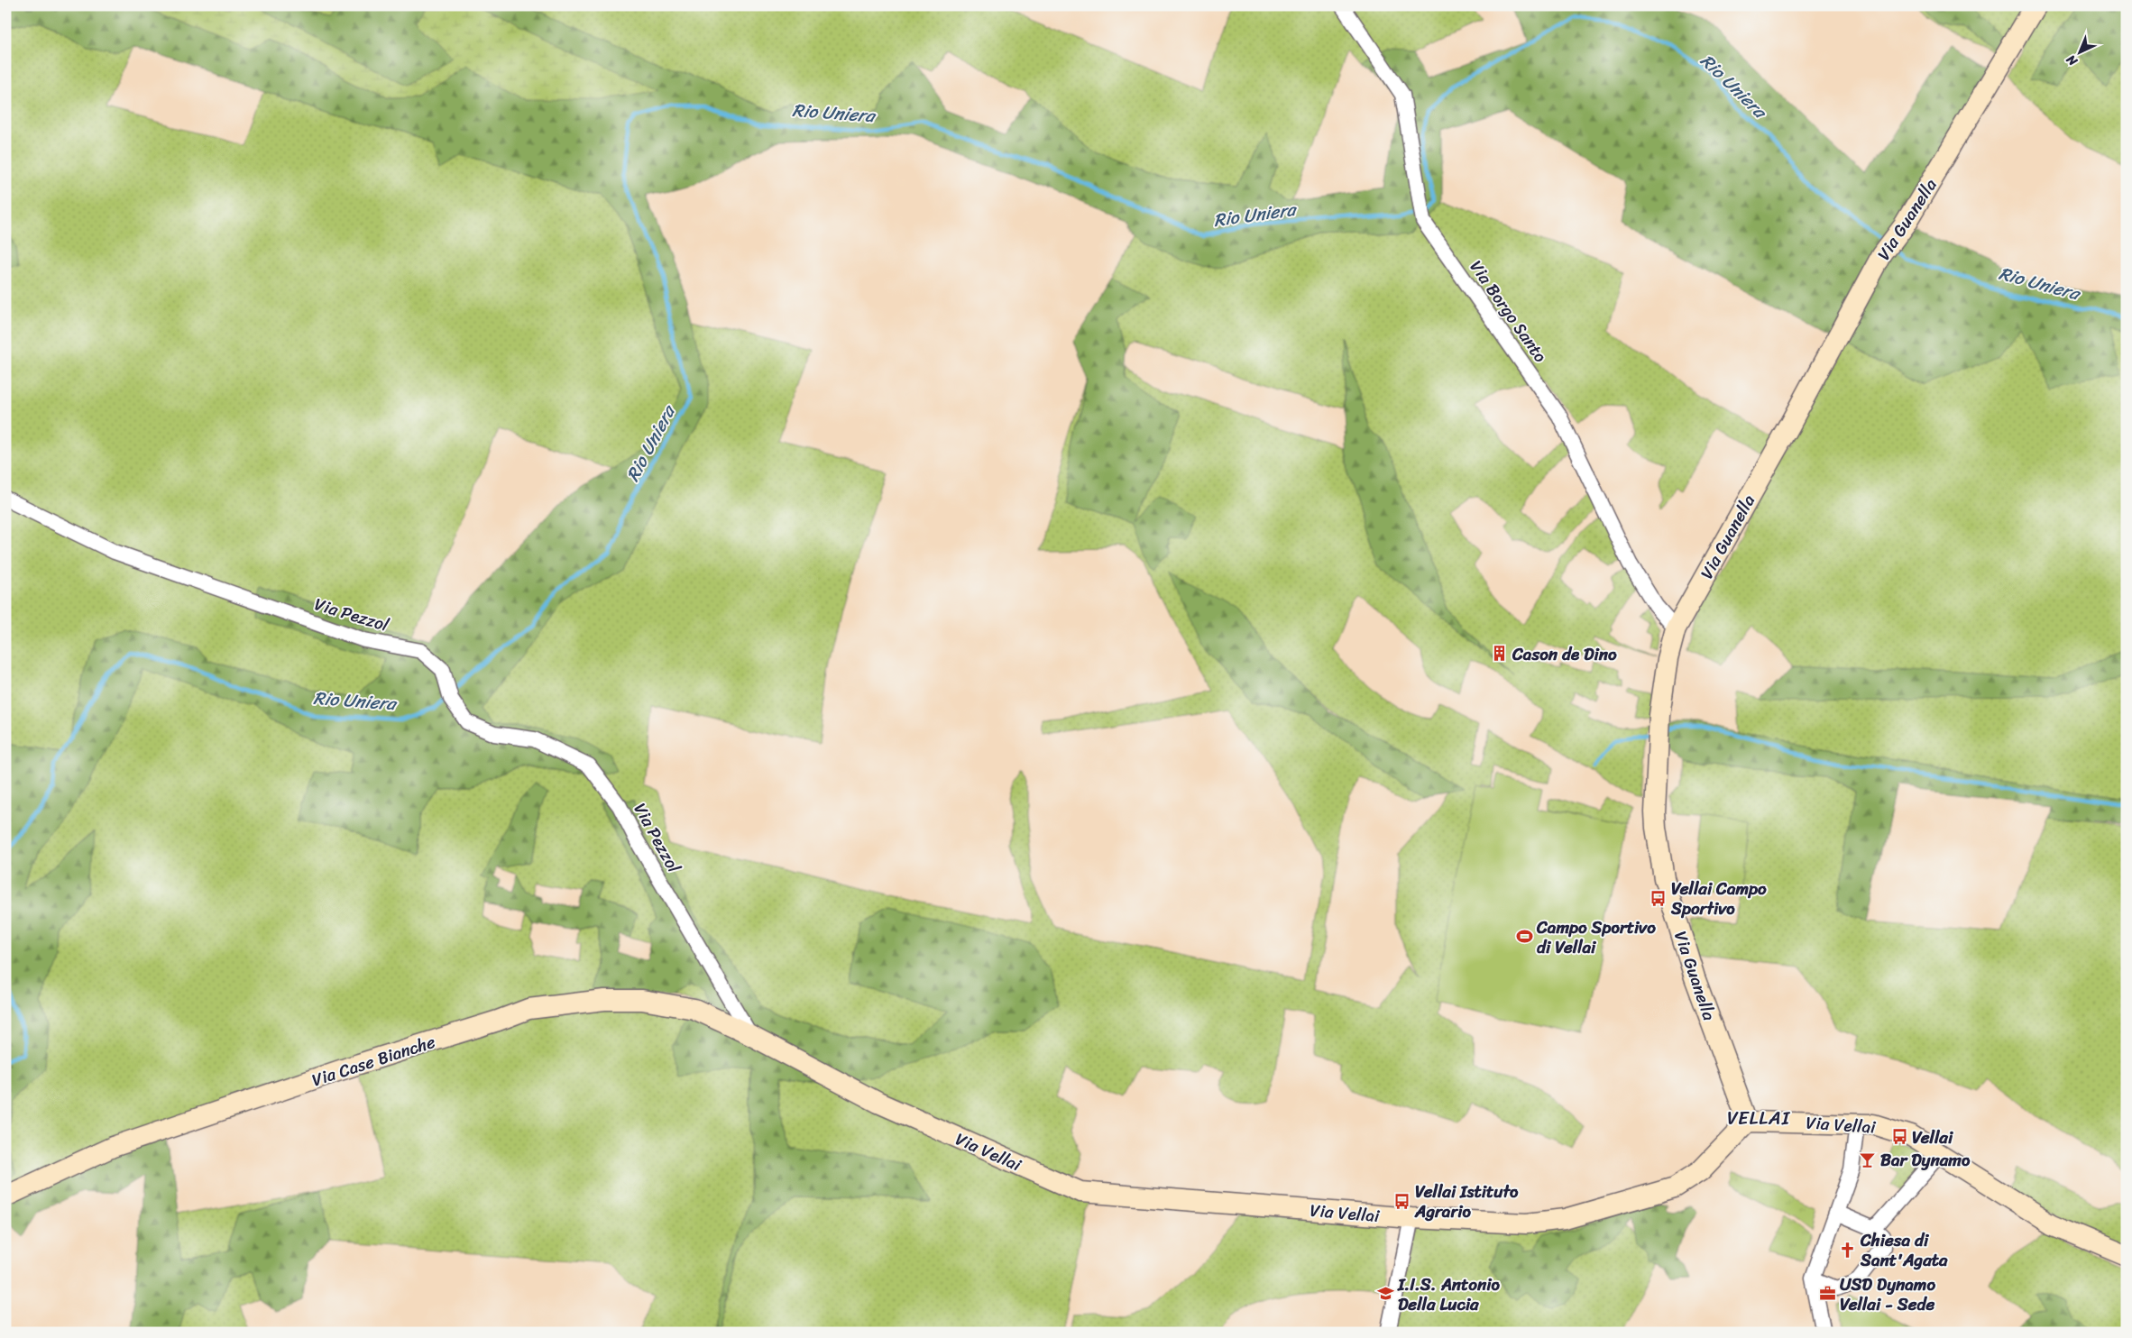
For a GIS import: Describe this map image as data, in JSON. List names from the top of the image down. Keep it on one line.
{"streets":{"street":["Via Guanella","Via Borgo Santo","Via Pezzol","Via Case Bianche","Via Vellai"]},"crossings":[["Via Guanella","Via Borgo Santo"],["Via Guanella","Via Vellai"],["Via Pezzol","Via Case Bianche"],["Via Pezzol","Via Vellai"],["Via Case Bianche","Via Vellai"]],"districts":["VELLAI"],"water":["Rio Uniera"],"places":{"building":["Cason de Dino"],"bus stop":["Vellai Campo Sportivo","Vellai","Vellai Istituto Agrario"],"sports":["Campo Sportivo di Vellai"],"bar":["Bar Dynamo"],"church":["Chiesa di Sant'Agata"],"school or university":["I.I.S. Antonio Della Lucia"],"office":["USD Dynamo Vellai - Sede"]},"north":"bottom left"}
